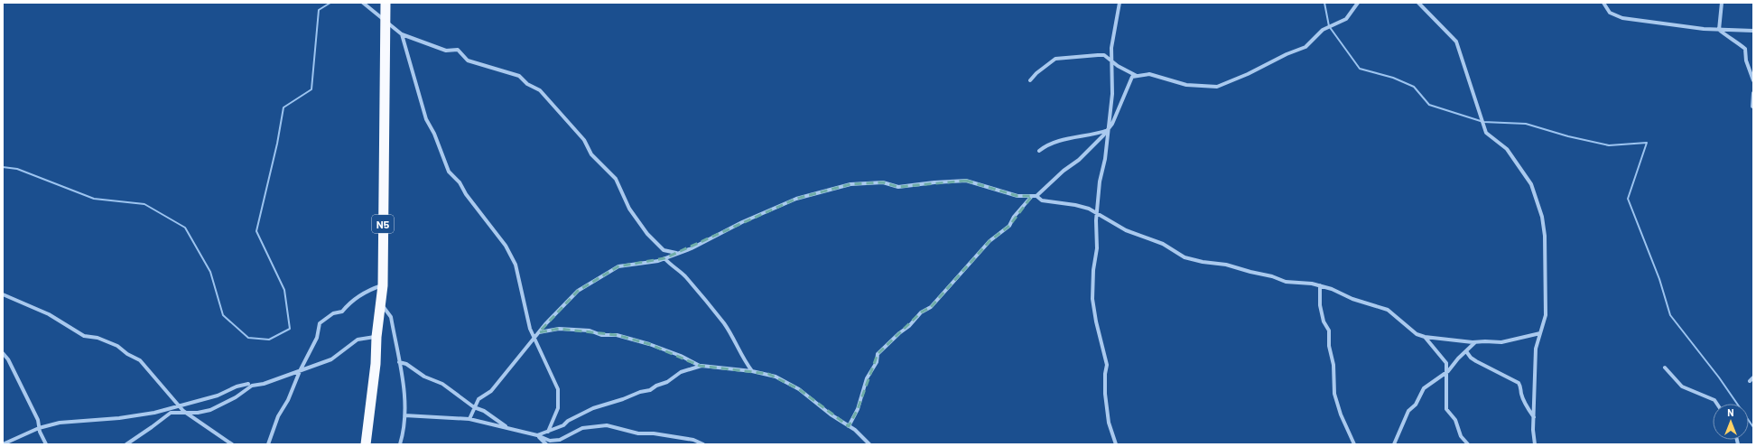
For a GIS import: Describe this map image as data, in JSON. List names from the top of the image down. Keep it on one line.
{"streets":{"highway":["N5"]},"north":"top"}
